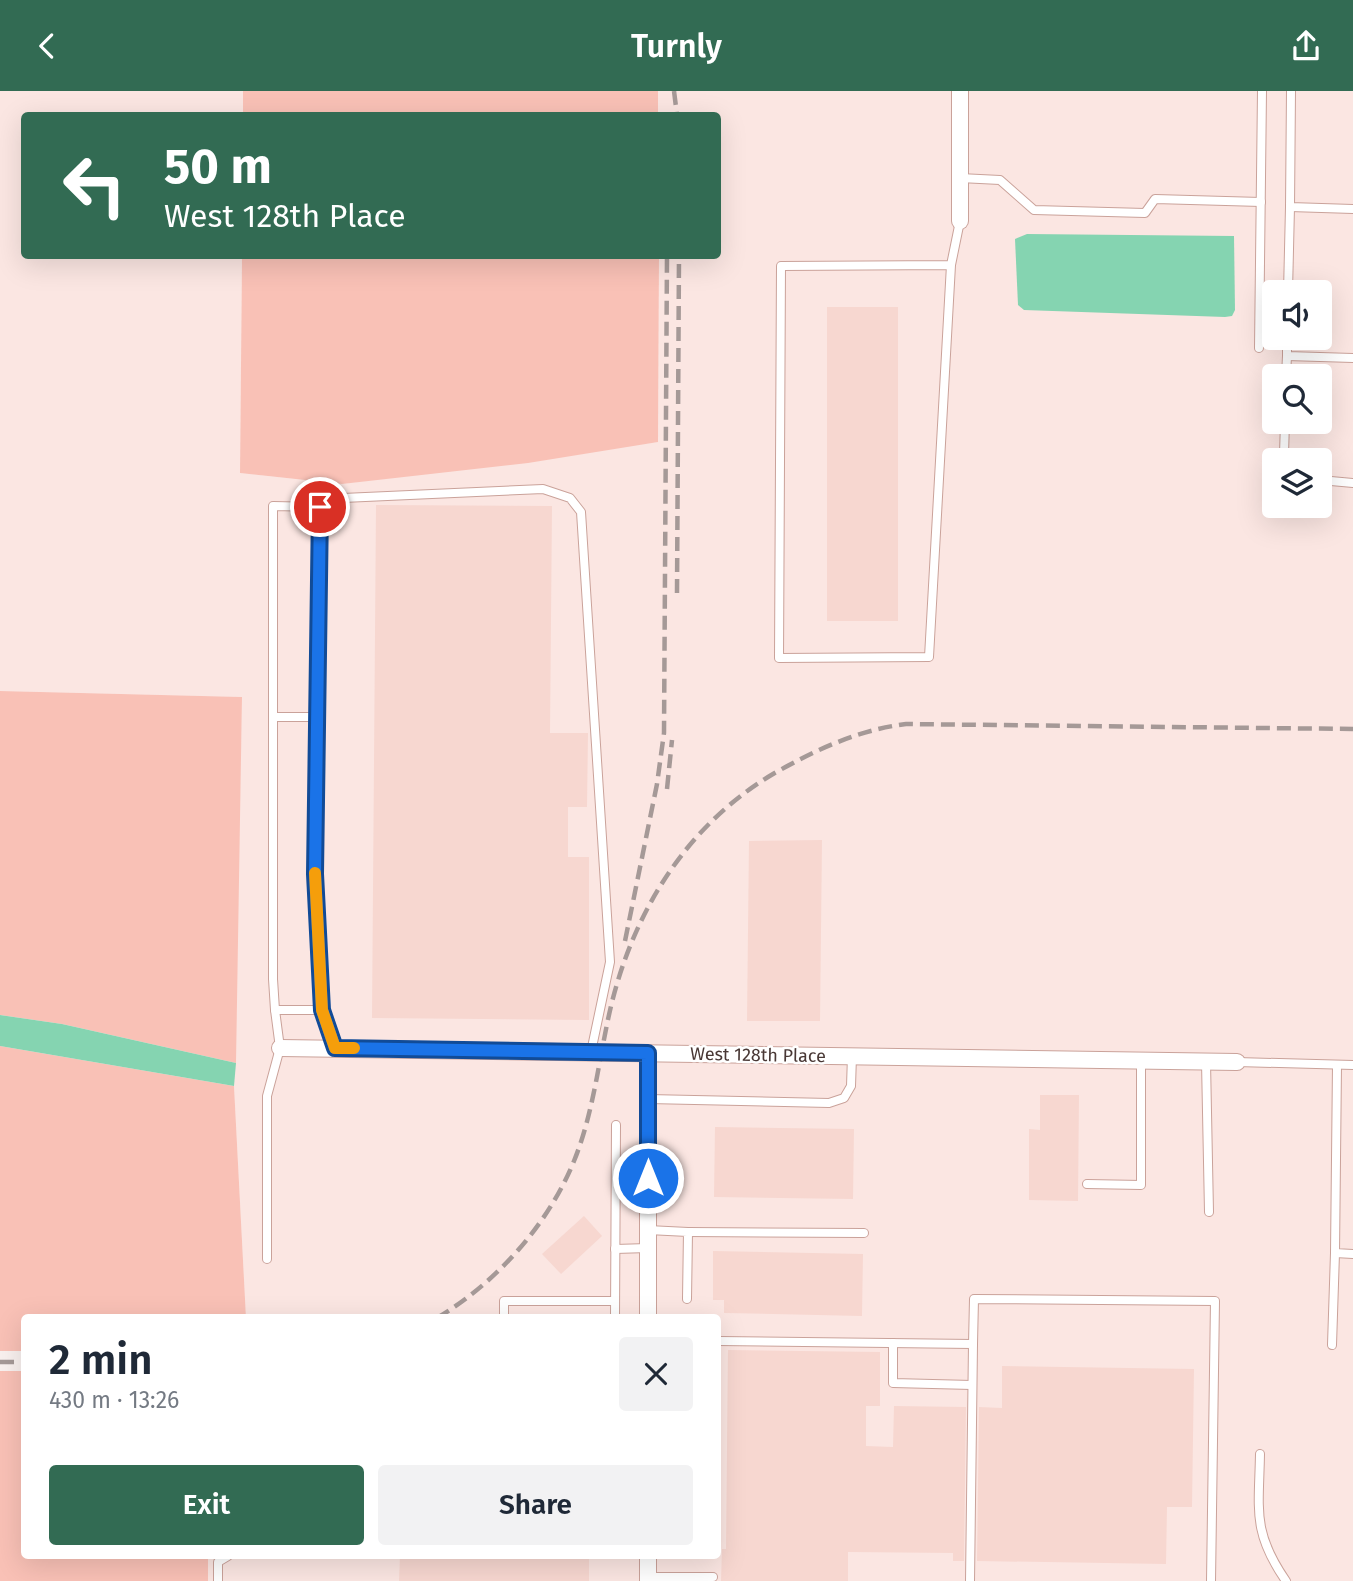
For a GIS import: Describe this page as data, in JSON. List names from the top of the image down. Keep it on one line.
{"streets":{"street":["West 128th Place"]},"page":{"header":"Turnly","turn":["50 m","West 128th Place"],"heading":["2 min","430 m · 13:26"],"buttons":["Exit","Share"]}}
